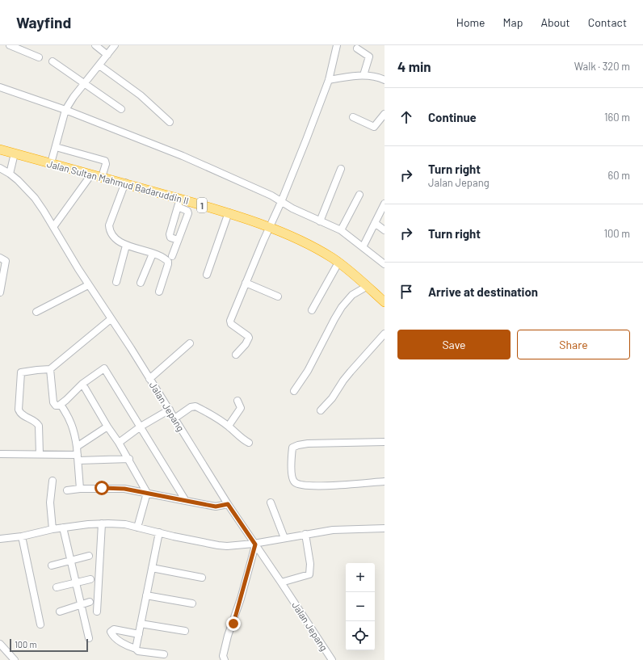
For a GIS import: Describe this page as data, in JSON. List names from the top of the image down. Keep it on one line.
{"streets":{"highway":["Jalan Sultan Mahmud Badaruddin II","1"],"street":["Jalan Jepang"]},"scale_bar":"100 m","page":{"header":"Wayfind","nav":["Home","Map","About","Contact"],"heading":["4 min","Walk · 320 m"],"list":[["Continue","160 m"],["Turn right","Jalan Jepang","60 m"],["Turn right","100 m"],"Arrive at destination"],"buttons":["Save","Share"],"map_buttons":["+","−"],"scale":"100 m"}}
